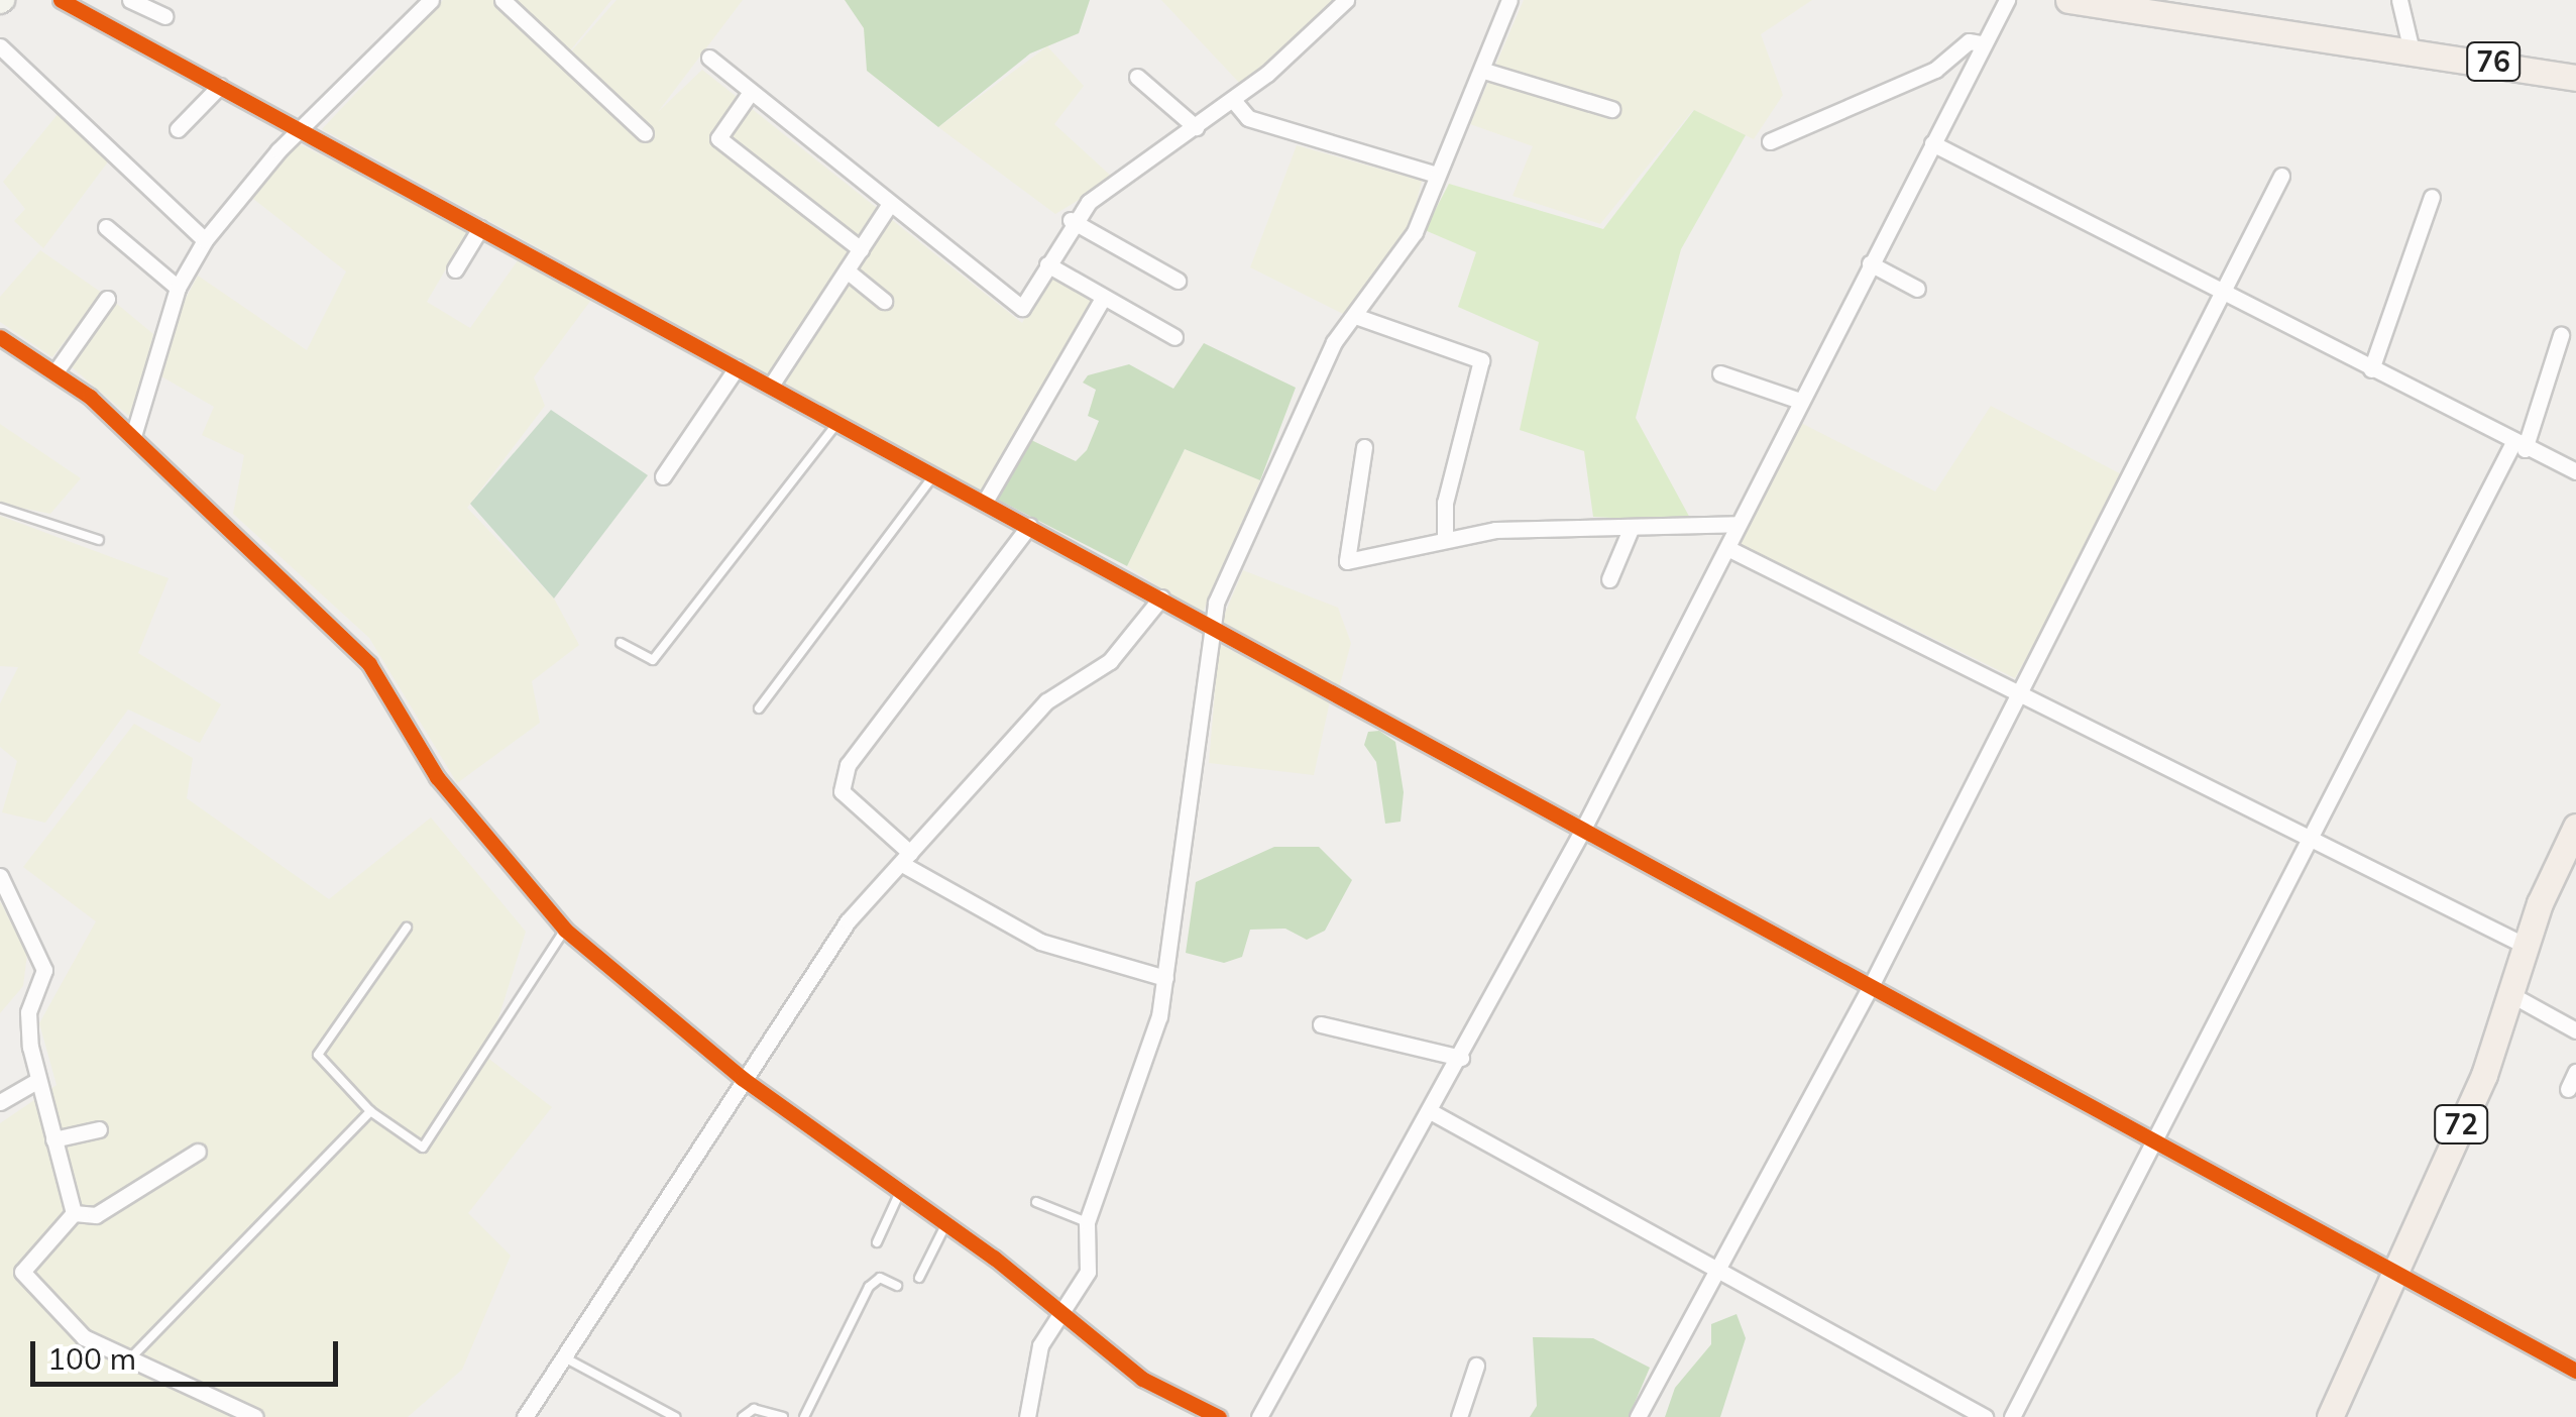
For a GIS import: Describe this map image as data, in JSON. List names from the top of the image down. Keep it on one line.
{"streets":{"main road":["76","72"]},"scale_bar":"100 m"}
